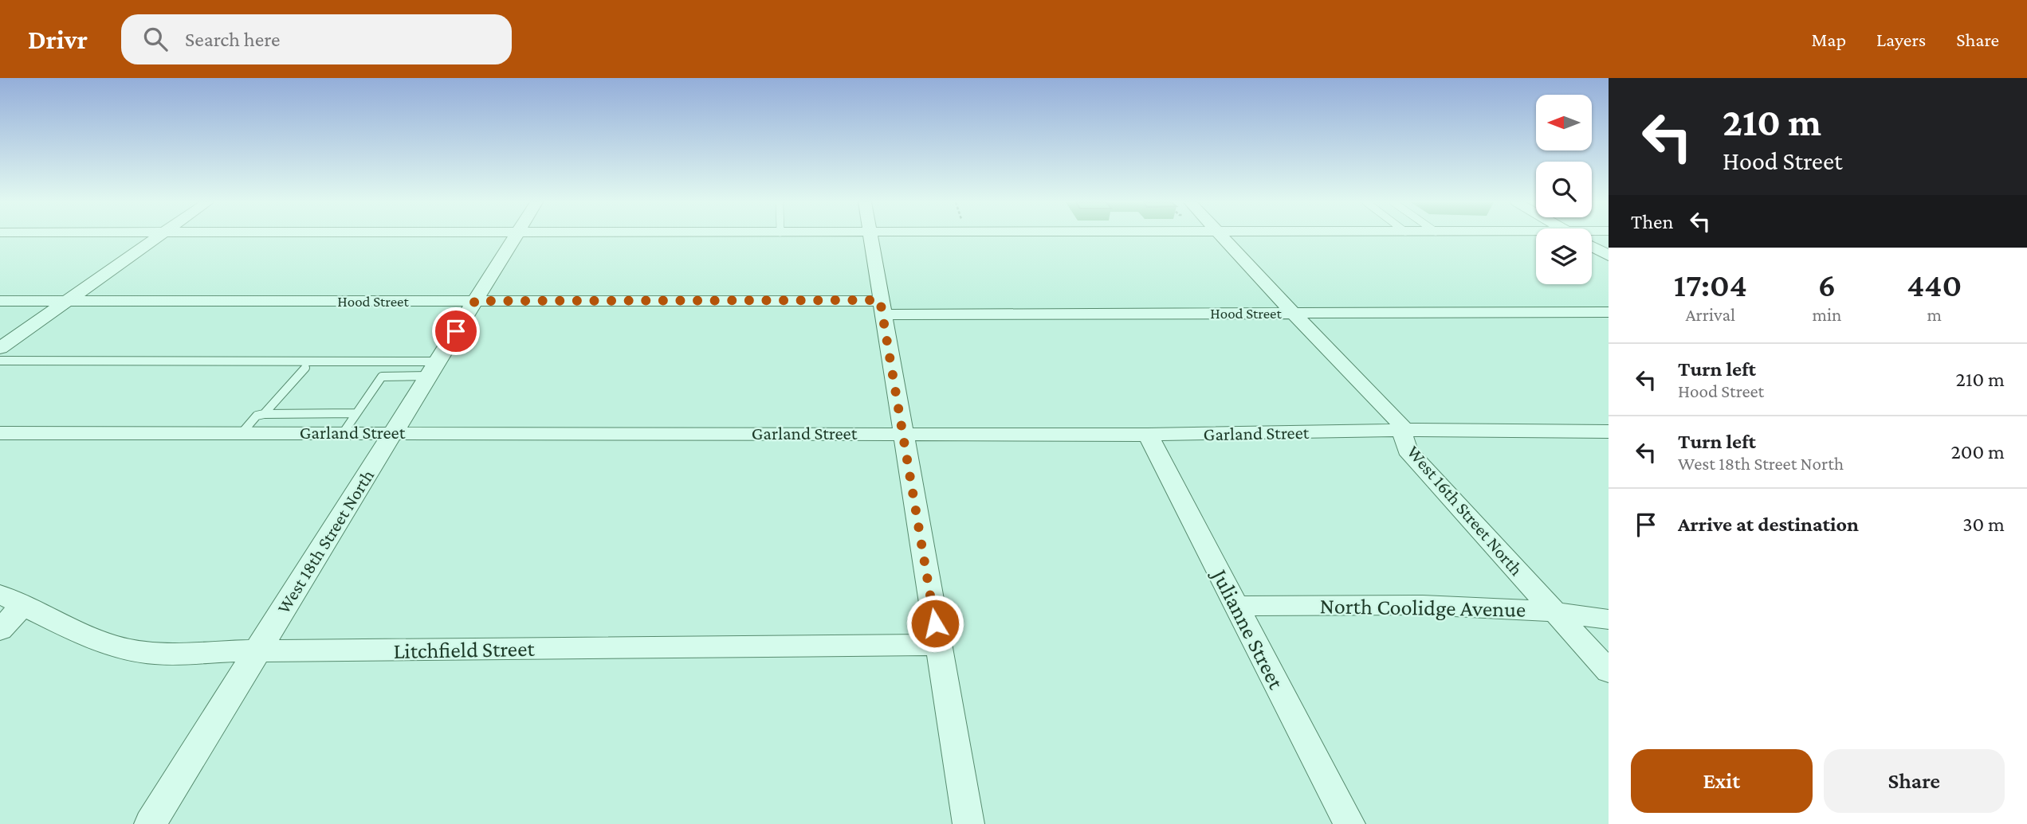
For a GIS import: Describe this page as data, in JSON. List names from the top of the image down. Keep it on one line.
{"streets":{"street":["Hood Street","Garland Street","West 16th Street North","West 18th Street North","North Coolidge Avenue","Julianne Street","Litchfield Street"]},"crossings":[["Hood Street","West 16th Street North"],["Hood Street","West 18th Street North"],["Garland Street","West 16th Street North"],["Garland Street","West 18th Street North"],["Garland Street","Julianne Street"],["West 16th Street North","North Coolidge Avenue"],["West 18th Street North","Litchfield Street"],["North Coolidge Avenue","Julianne Street"]],"north":"left","page":{"header":"Drivr","search":"Search here","nav":["Map","Layers","Share"],"turn":["210 m","Hood Street"],"then":"Then","eta":["17:04","Arrival","6","min","440","m"],"list":[{"name":"Turn left","note":"Hood Street","value":"210 m"},{"name":"Turn left","note":"West 18th Street North","value":"200 m"},{"name":"Arrive at destination","value":"30 m"}],"buttons":["Exit","Share"]}}
